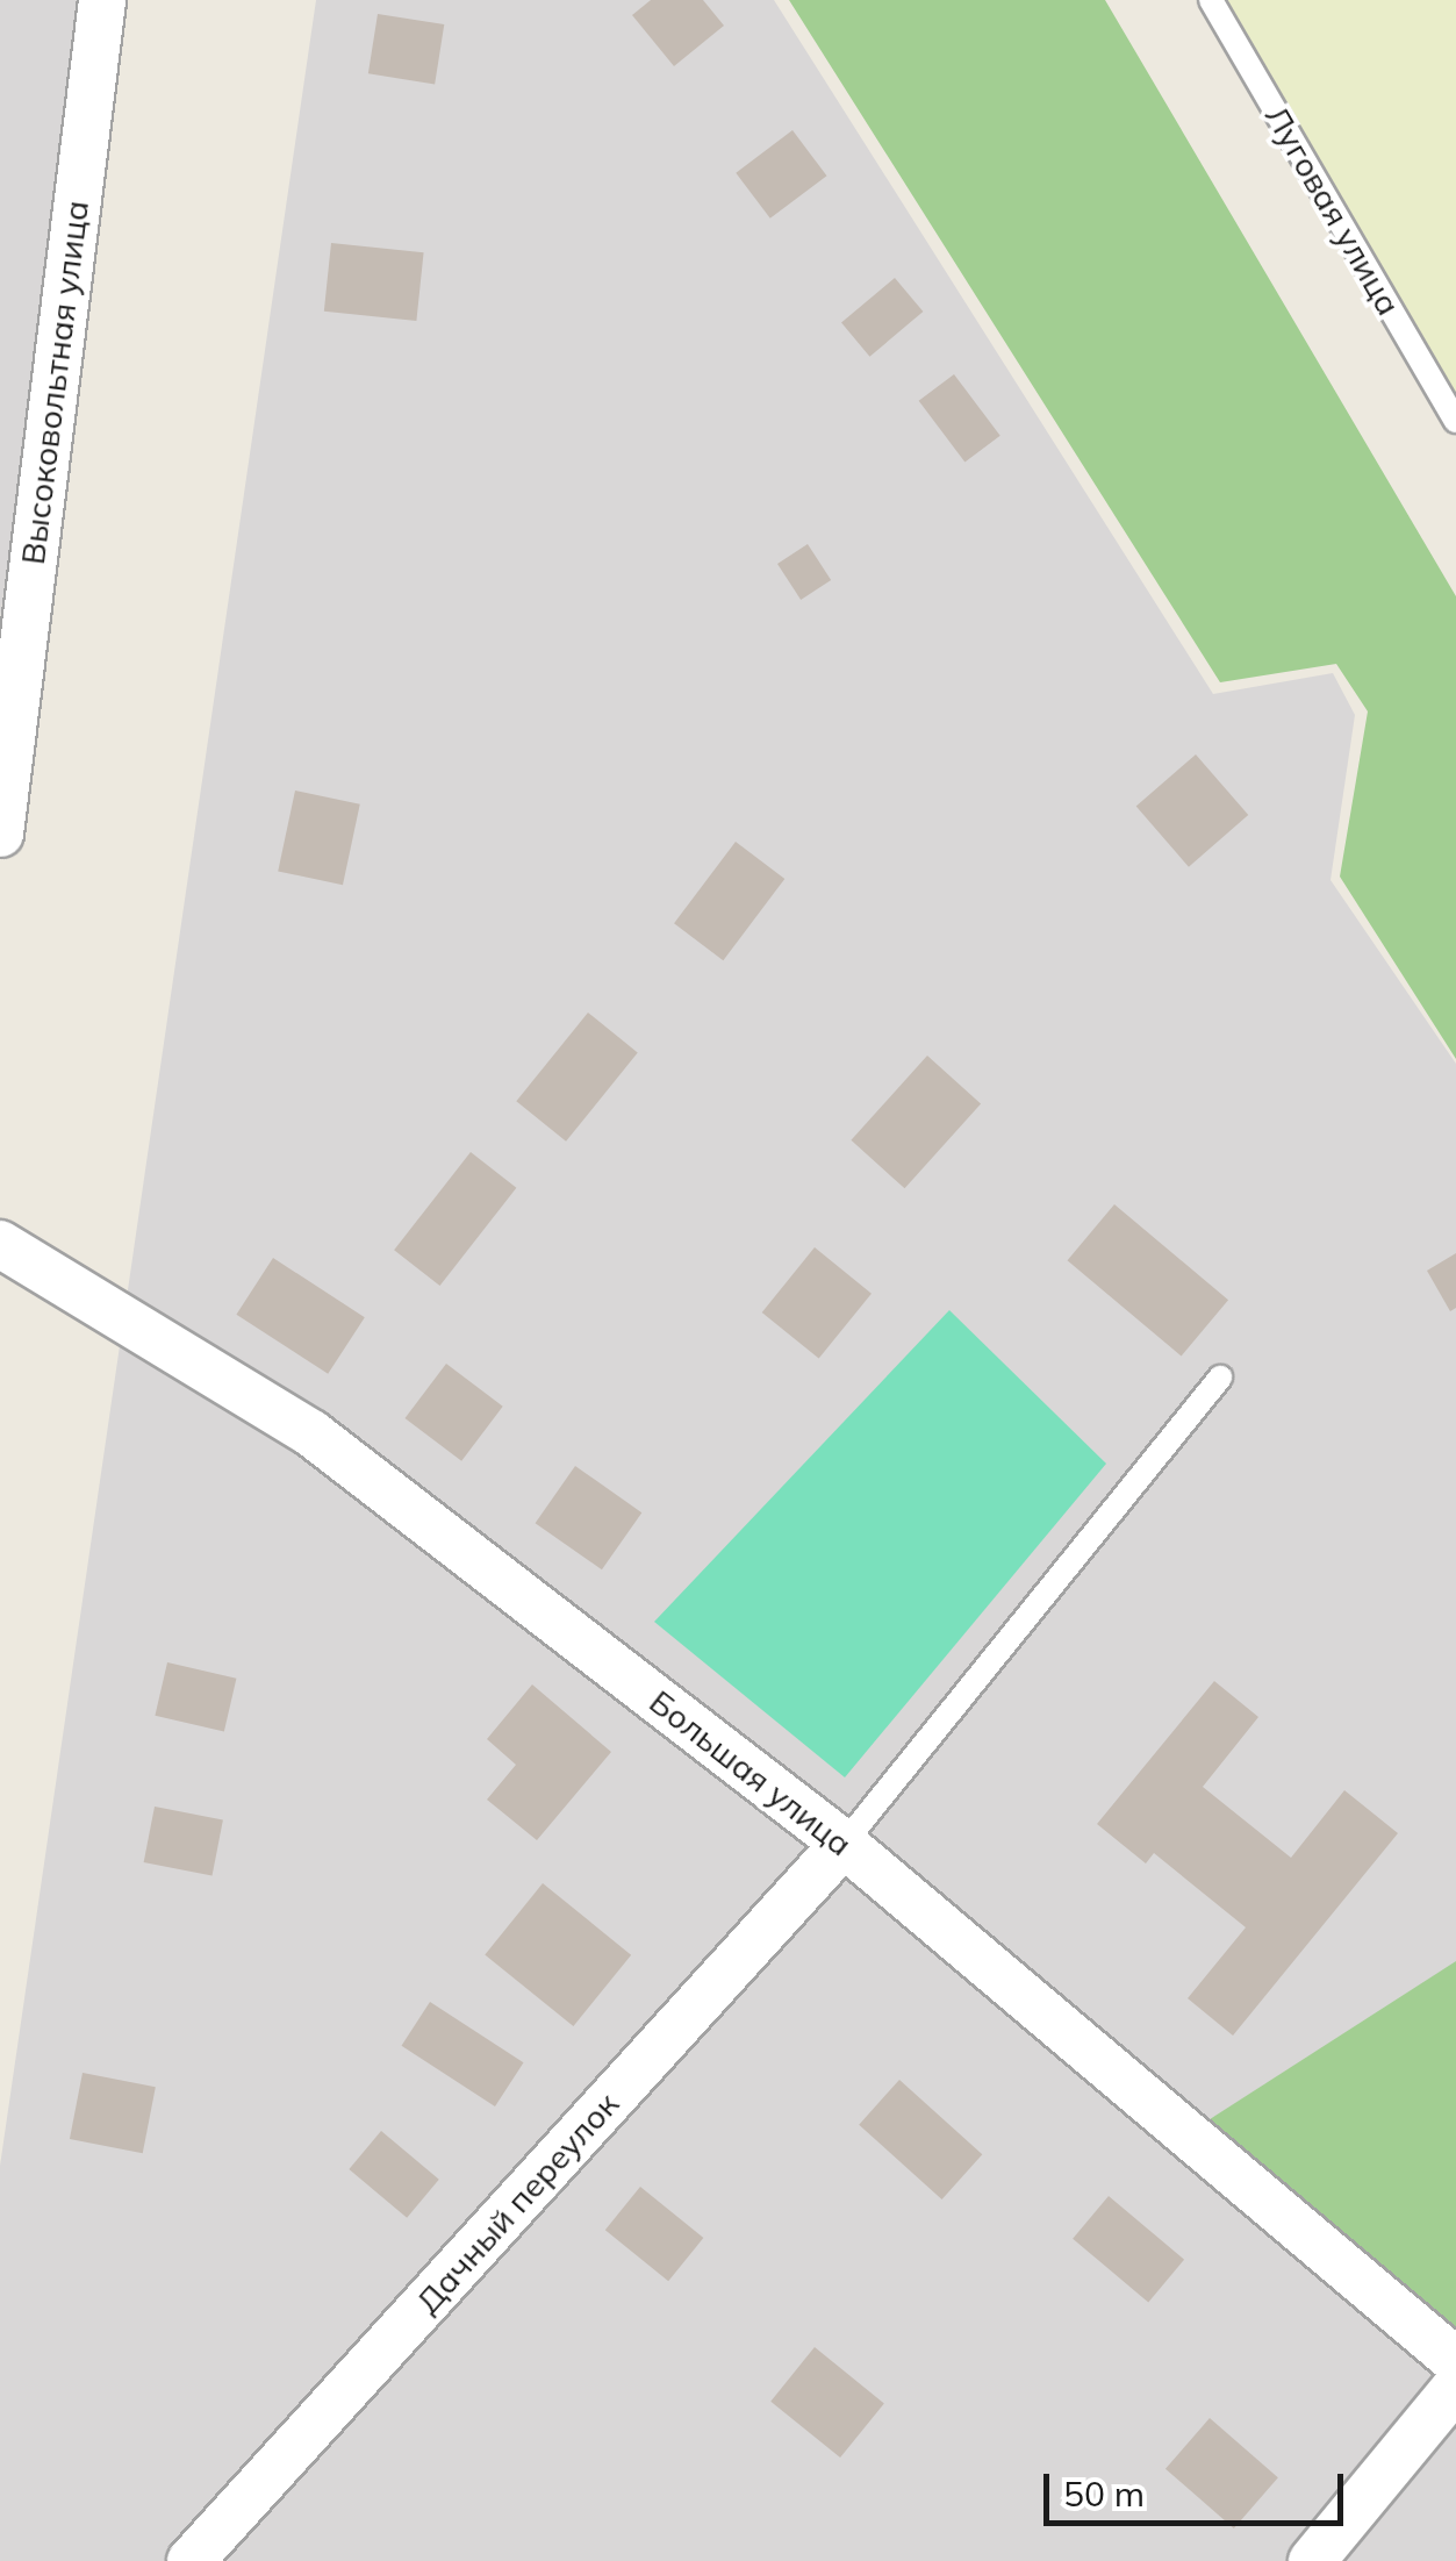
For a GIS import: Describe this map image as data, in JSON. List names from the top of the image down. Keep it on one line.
{"streets":{"street":["Высоковольтная улица","Большая улица","Дачный переулок"],"lane":["Луговая улица"]},"crossings":[["Большая улица","Дачный переулок"]],"scale_bar":"50 m"}
